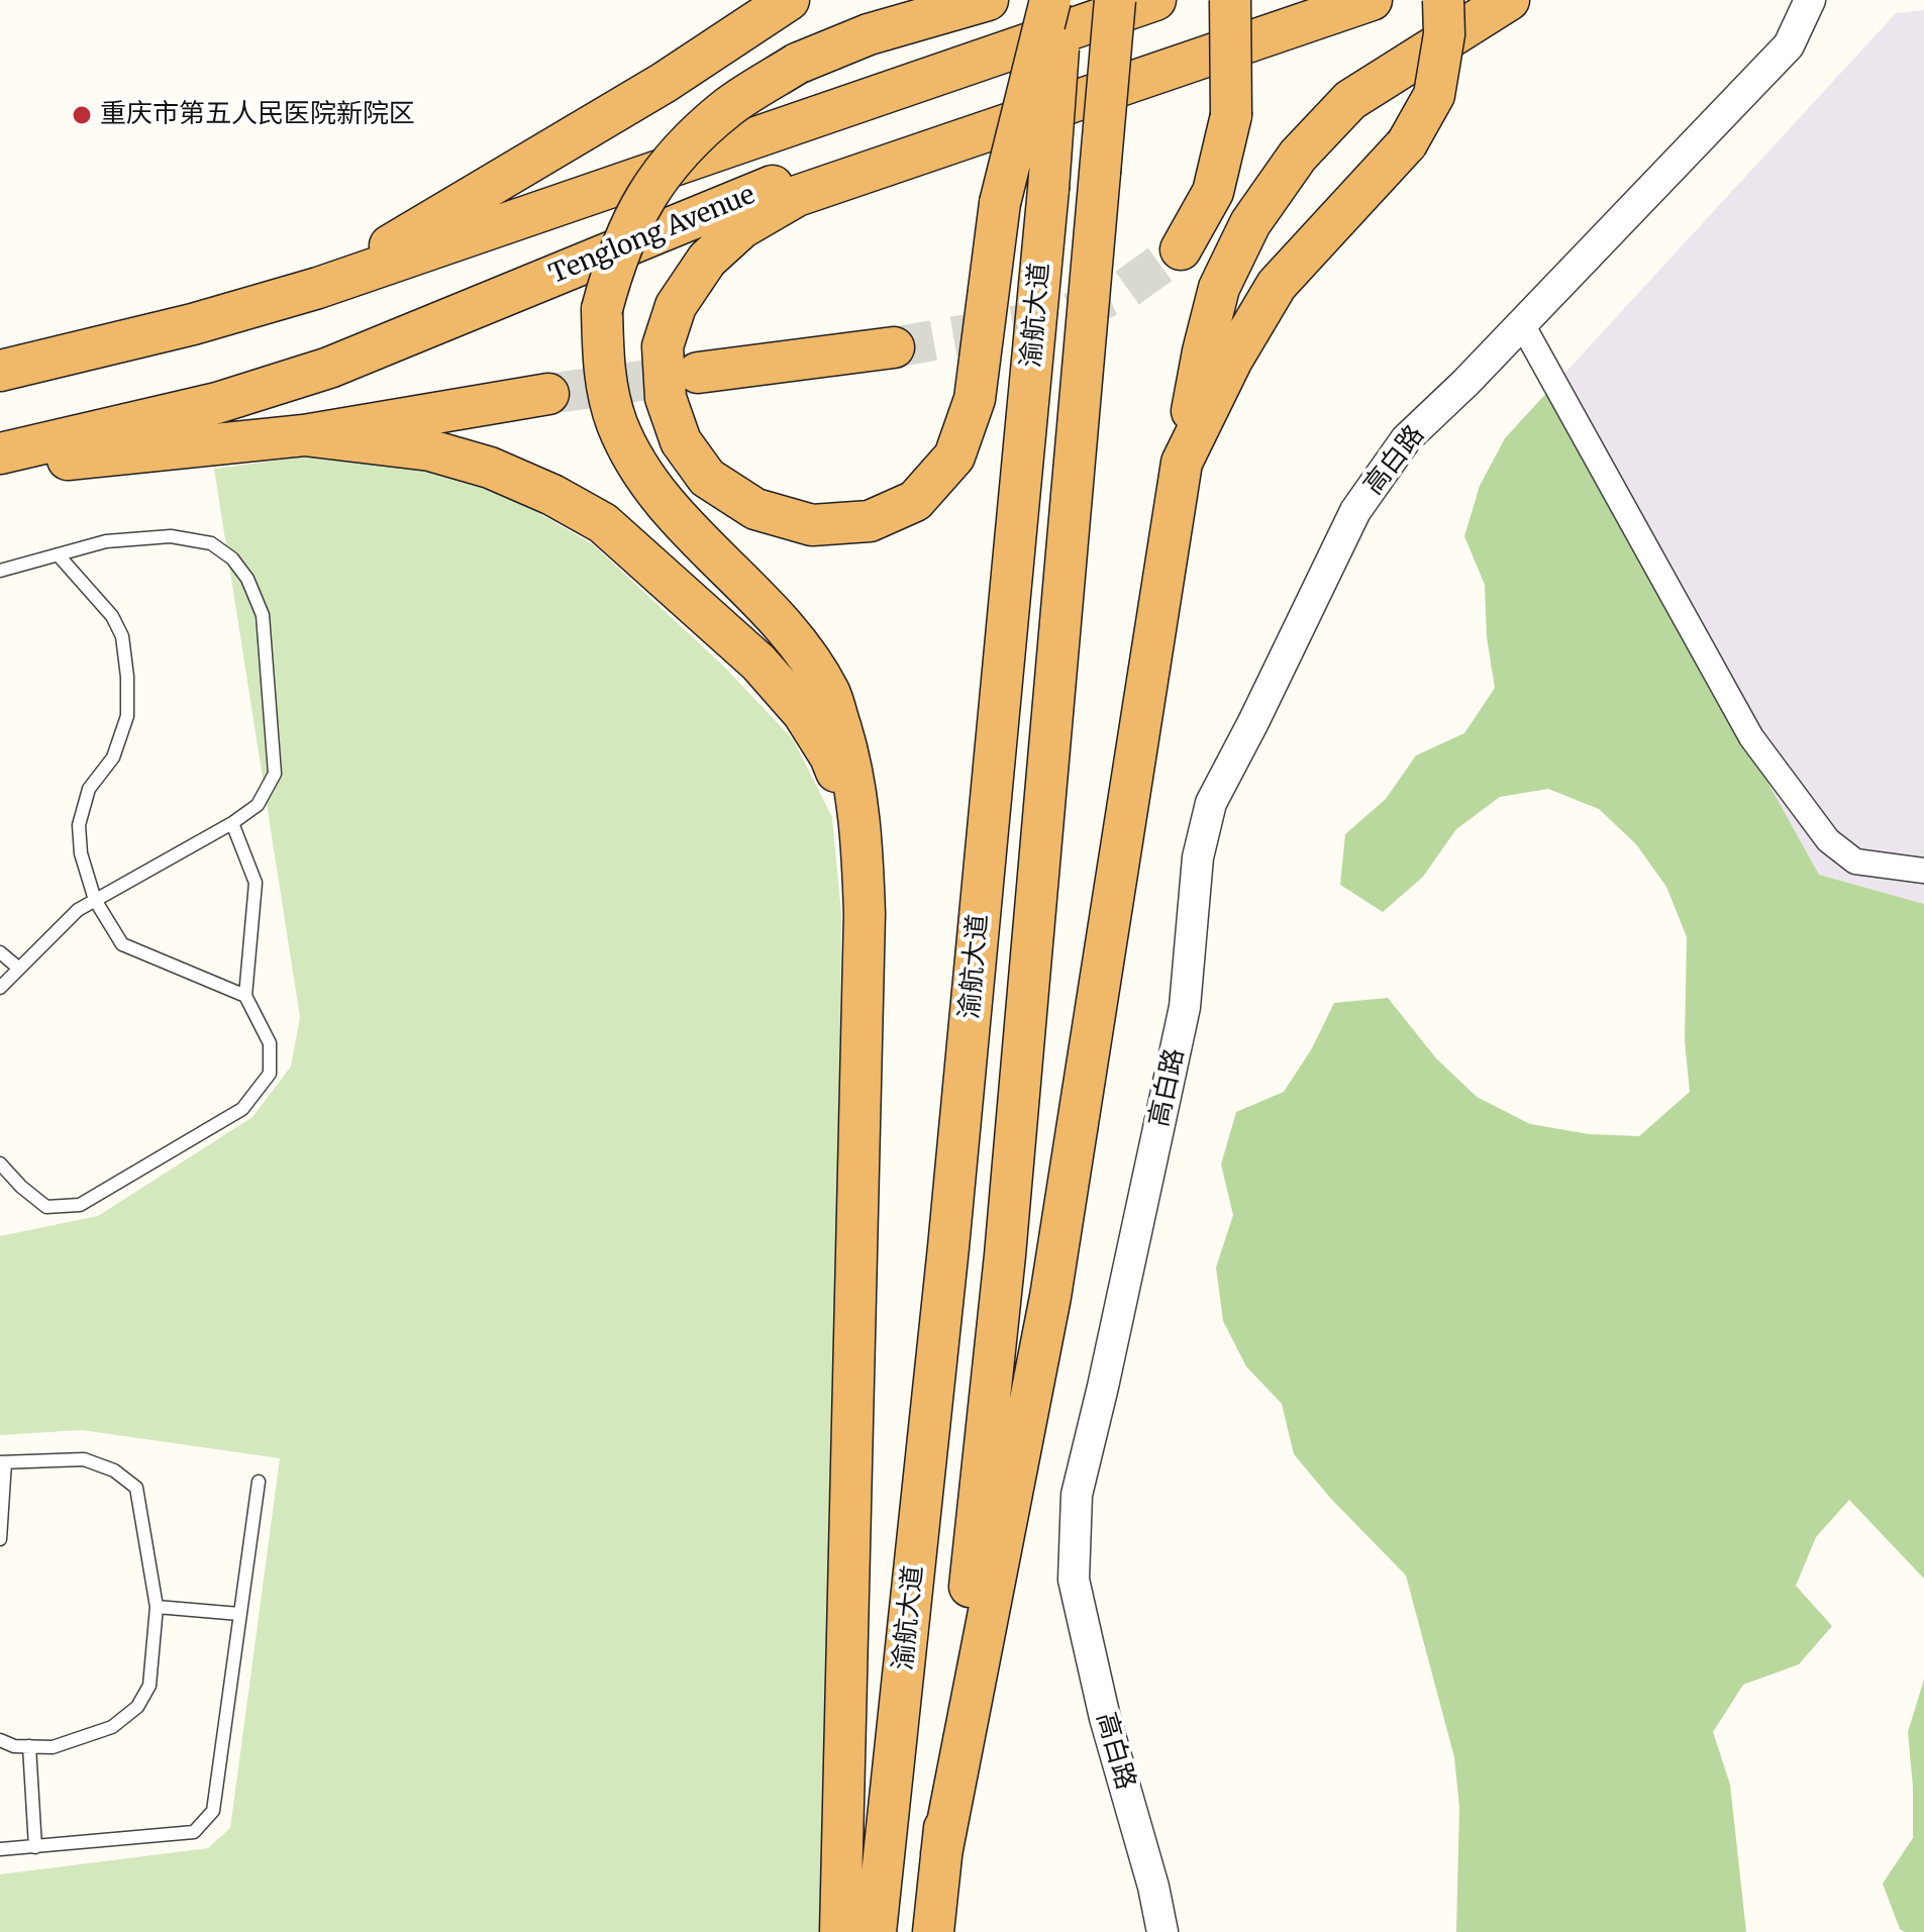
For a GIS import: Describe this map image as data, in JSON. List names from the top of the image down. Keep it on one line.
{"streets":{"highway":["Tenglong Avenue","渝航大道"],"street":["高白路"]},"places":["重庆市第五人民医院新院区"]}
